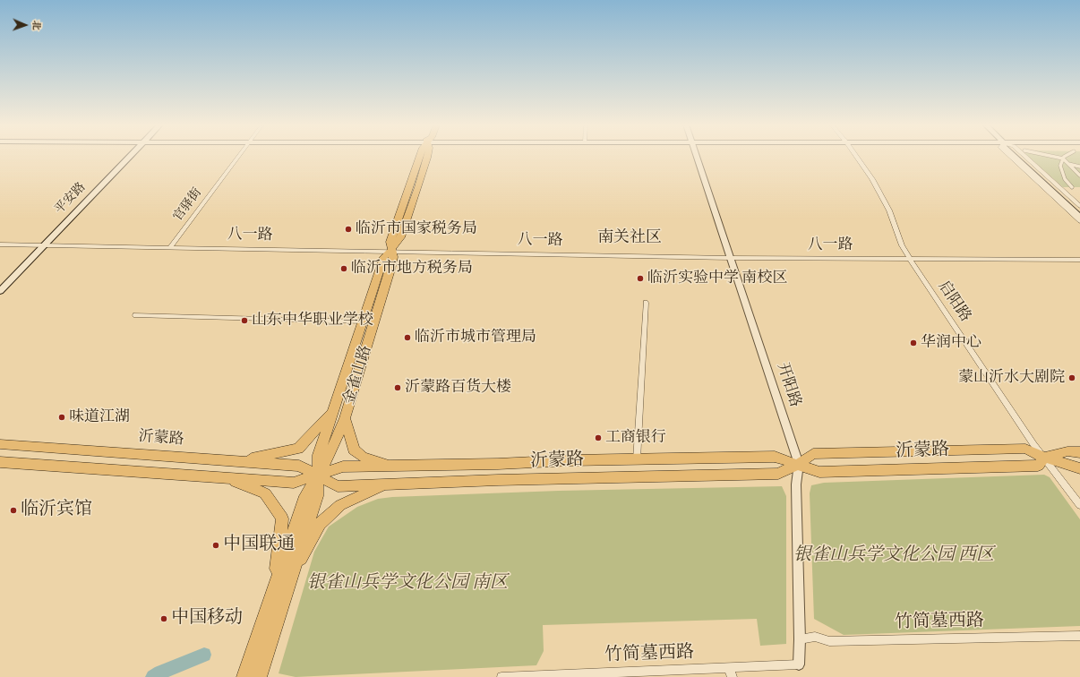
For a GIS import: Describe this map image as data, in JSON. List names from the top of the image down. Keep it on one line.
{"streets":{"main road":["平安路","金雀山路","沂蒙路"],"street":["官驿街","八一路","启阳路","开阳路","竹简墓西路"]},"crossings":[["平安路","八一路"],["官驿街","八一路"],["八一路","启阳路"],["八一路","金雀山路"],["八一路","开阳路"],["启阳路","沂蒙路"],["金雀山路","沂蒙路"],["开阳路","沂蒙路"],["开阳路","竹简墓西路"]],"districts":["南关社区"],"parks":["银雀山兵学文化公园 西区","银雀山兵学文化公园 南区"],"places":["临沂市国家税务局","临沂市地方税务局","临沂实验中学 南校区","山东中华职业学校","临沂市城市管理局","华润中心","蒙山沂水大剧院","沂蒙路百货大楼","味道江湖","工商银行","临沂宾馆","中国联通","中国移动"],"north":"right"}
